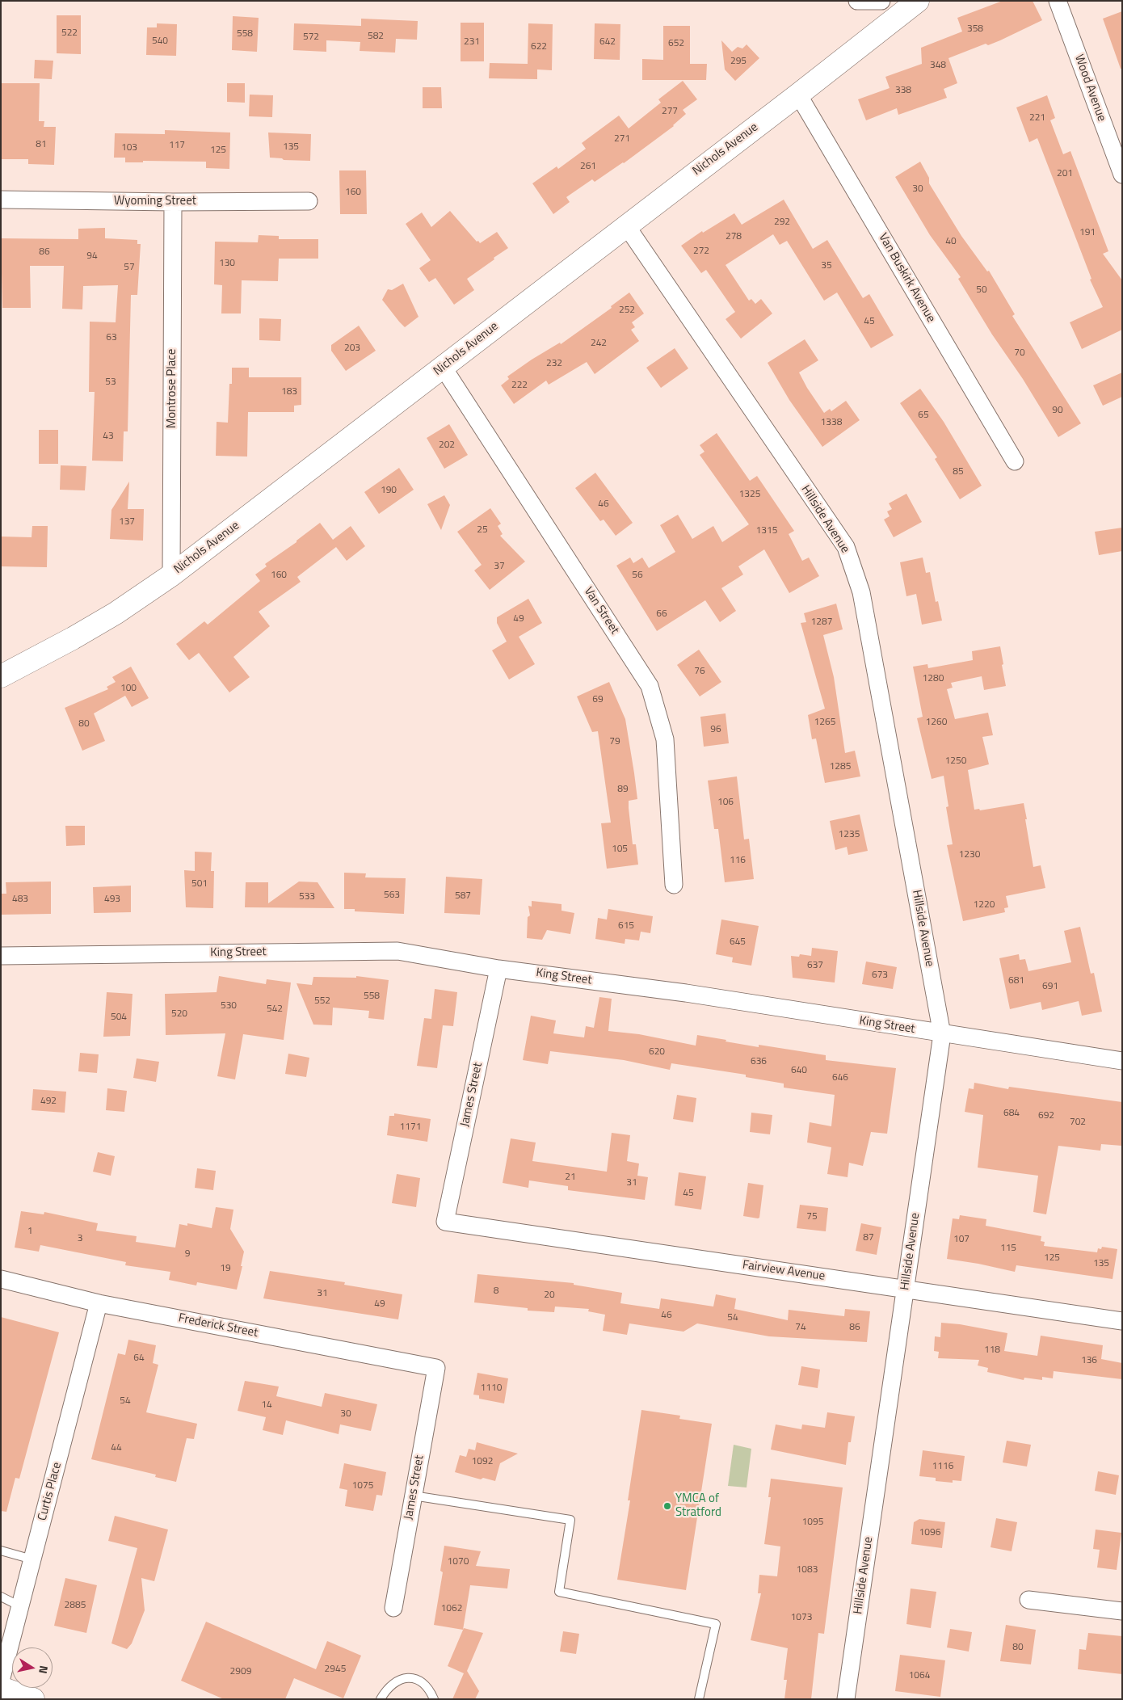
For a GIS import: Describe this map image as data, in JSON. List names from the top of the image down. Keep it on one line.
{"streets":{"main road":["Nichols Avenue"],"street":["Wood Avenue","Wyoming Street","Van Buskirk Avenue","Montrose Place","Hillside Avenue","Van Street","King Street","James Street","Fairview Avenue","Frederick Street","Curtis Place"]},"crossings":[["Nichols Avenue","Van Buskirk Avenue"],["Nichols Avenue","Montrose Place"],["Nichols Avenue","Hillside Avenue"],["Nichols Avenue","Van Street"],["Wyoming Street","Montrose Place"],["Hillside Avenue","King Street"],["Hillside Avenue","Fairview Avenue"],["King Street","James Street"],["James Street","Fairview Avenue"],["James Street","Frederick Street"],["Frederick Street","Curtis Place"]],"places":["YMCA of Stratford"],"house_numbers":["358","522","558","582","572","540","231","642","652","622","295","348","338","277","221","271","81","117","135","103","125","261","201","30","160","292","191","278","40","272","86","94","130","35","57","50","252","45","63","242","203","70","232","53","222","183","90","65","1338","43","202","85","190","1325","46","137","25","1315","37","160","56","66","49","1287","76","1280","100","69","1265","1260","80","96","79","1250","1285","89","106","1235","105","1230","116","501","563","587","533","483","493","1220","615","645","637","673","681","691","558","552","530","542","520","504","620","636","640","646","492","684","692","702","1171","21","31","45","75","1","87","3","107","115","9","125","135","19","8","31","20","49","46","54","74","86","118","64","136","1110","54","14","30","44","1092","1116","1075","1095","1096","1070","1083","2885","1062","1073","80","2945","2909","1064"],"north":"right"}
